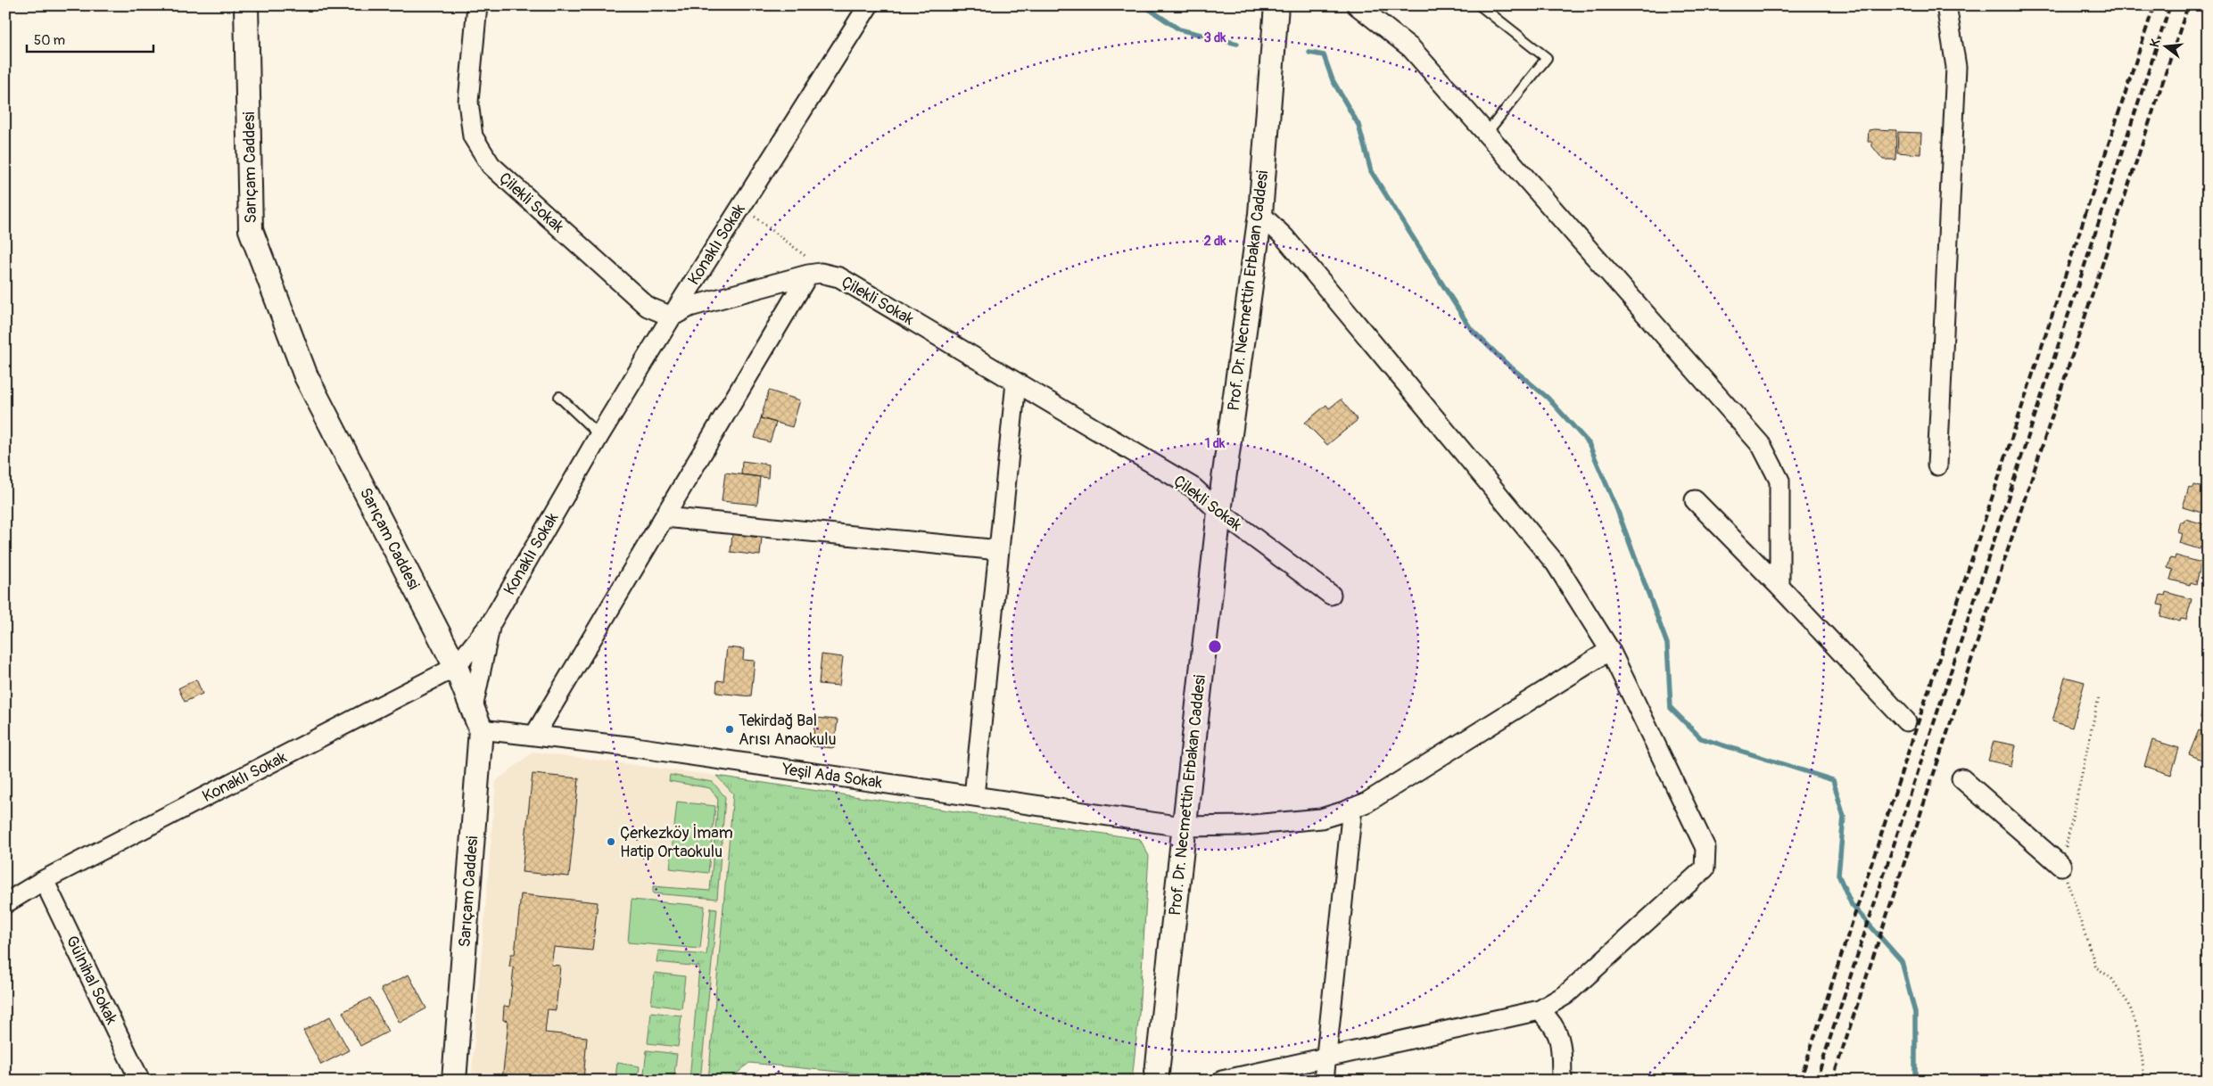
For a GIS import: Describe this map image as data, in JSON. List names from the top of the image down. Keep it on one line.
{"streets":{"street":["Sarıçam Caddesi","Çilekli Sokak","Konaklı Sokak","Prof. Dr. Necmettin Erbakan Caddesi","Yeşil Ada Sokak","Gülnihal Sokak"]},"crossings":[["Sarıçam Caddesi","Konaklı Sokak"],["Sarıçam Caddesi","Yeşil Ada Sokak"],["Çilekli Sokak","Konaklı Sokak"],["Çilekli Sokak","Prof. Dr. Necmettin Erbakan Caddesi"],["Konaklı Sokak","Gülnihal Sokak"],["Prof. Dr. Necmettin Erbakan Caddesi","Yeşil Ada Sokak"]],"places":["Tekirdağ Bal Arısı Anaokulu","Çerkezköy İmam Hatip Ortaokulu"],"scale_bar":"50 m","north":"left","rings":["3 dk","2 dk","1 dk"]}
